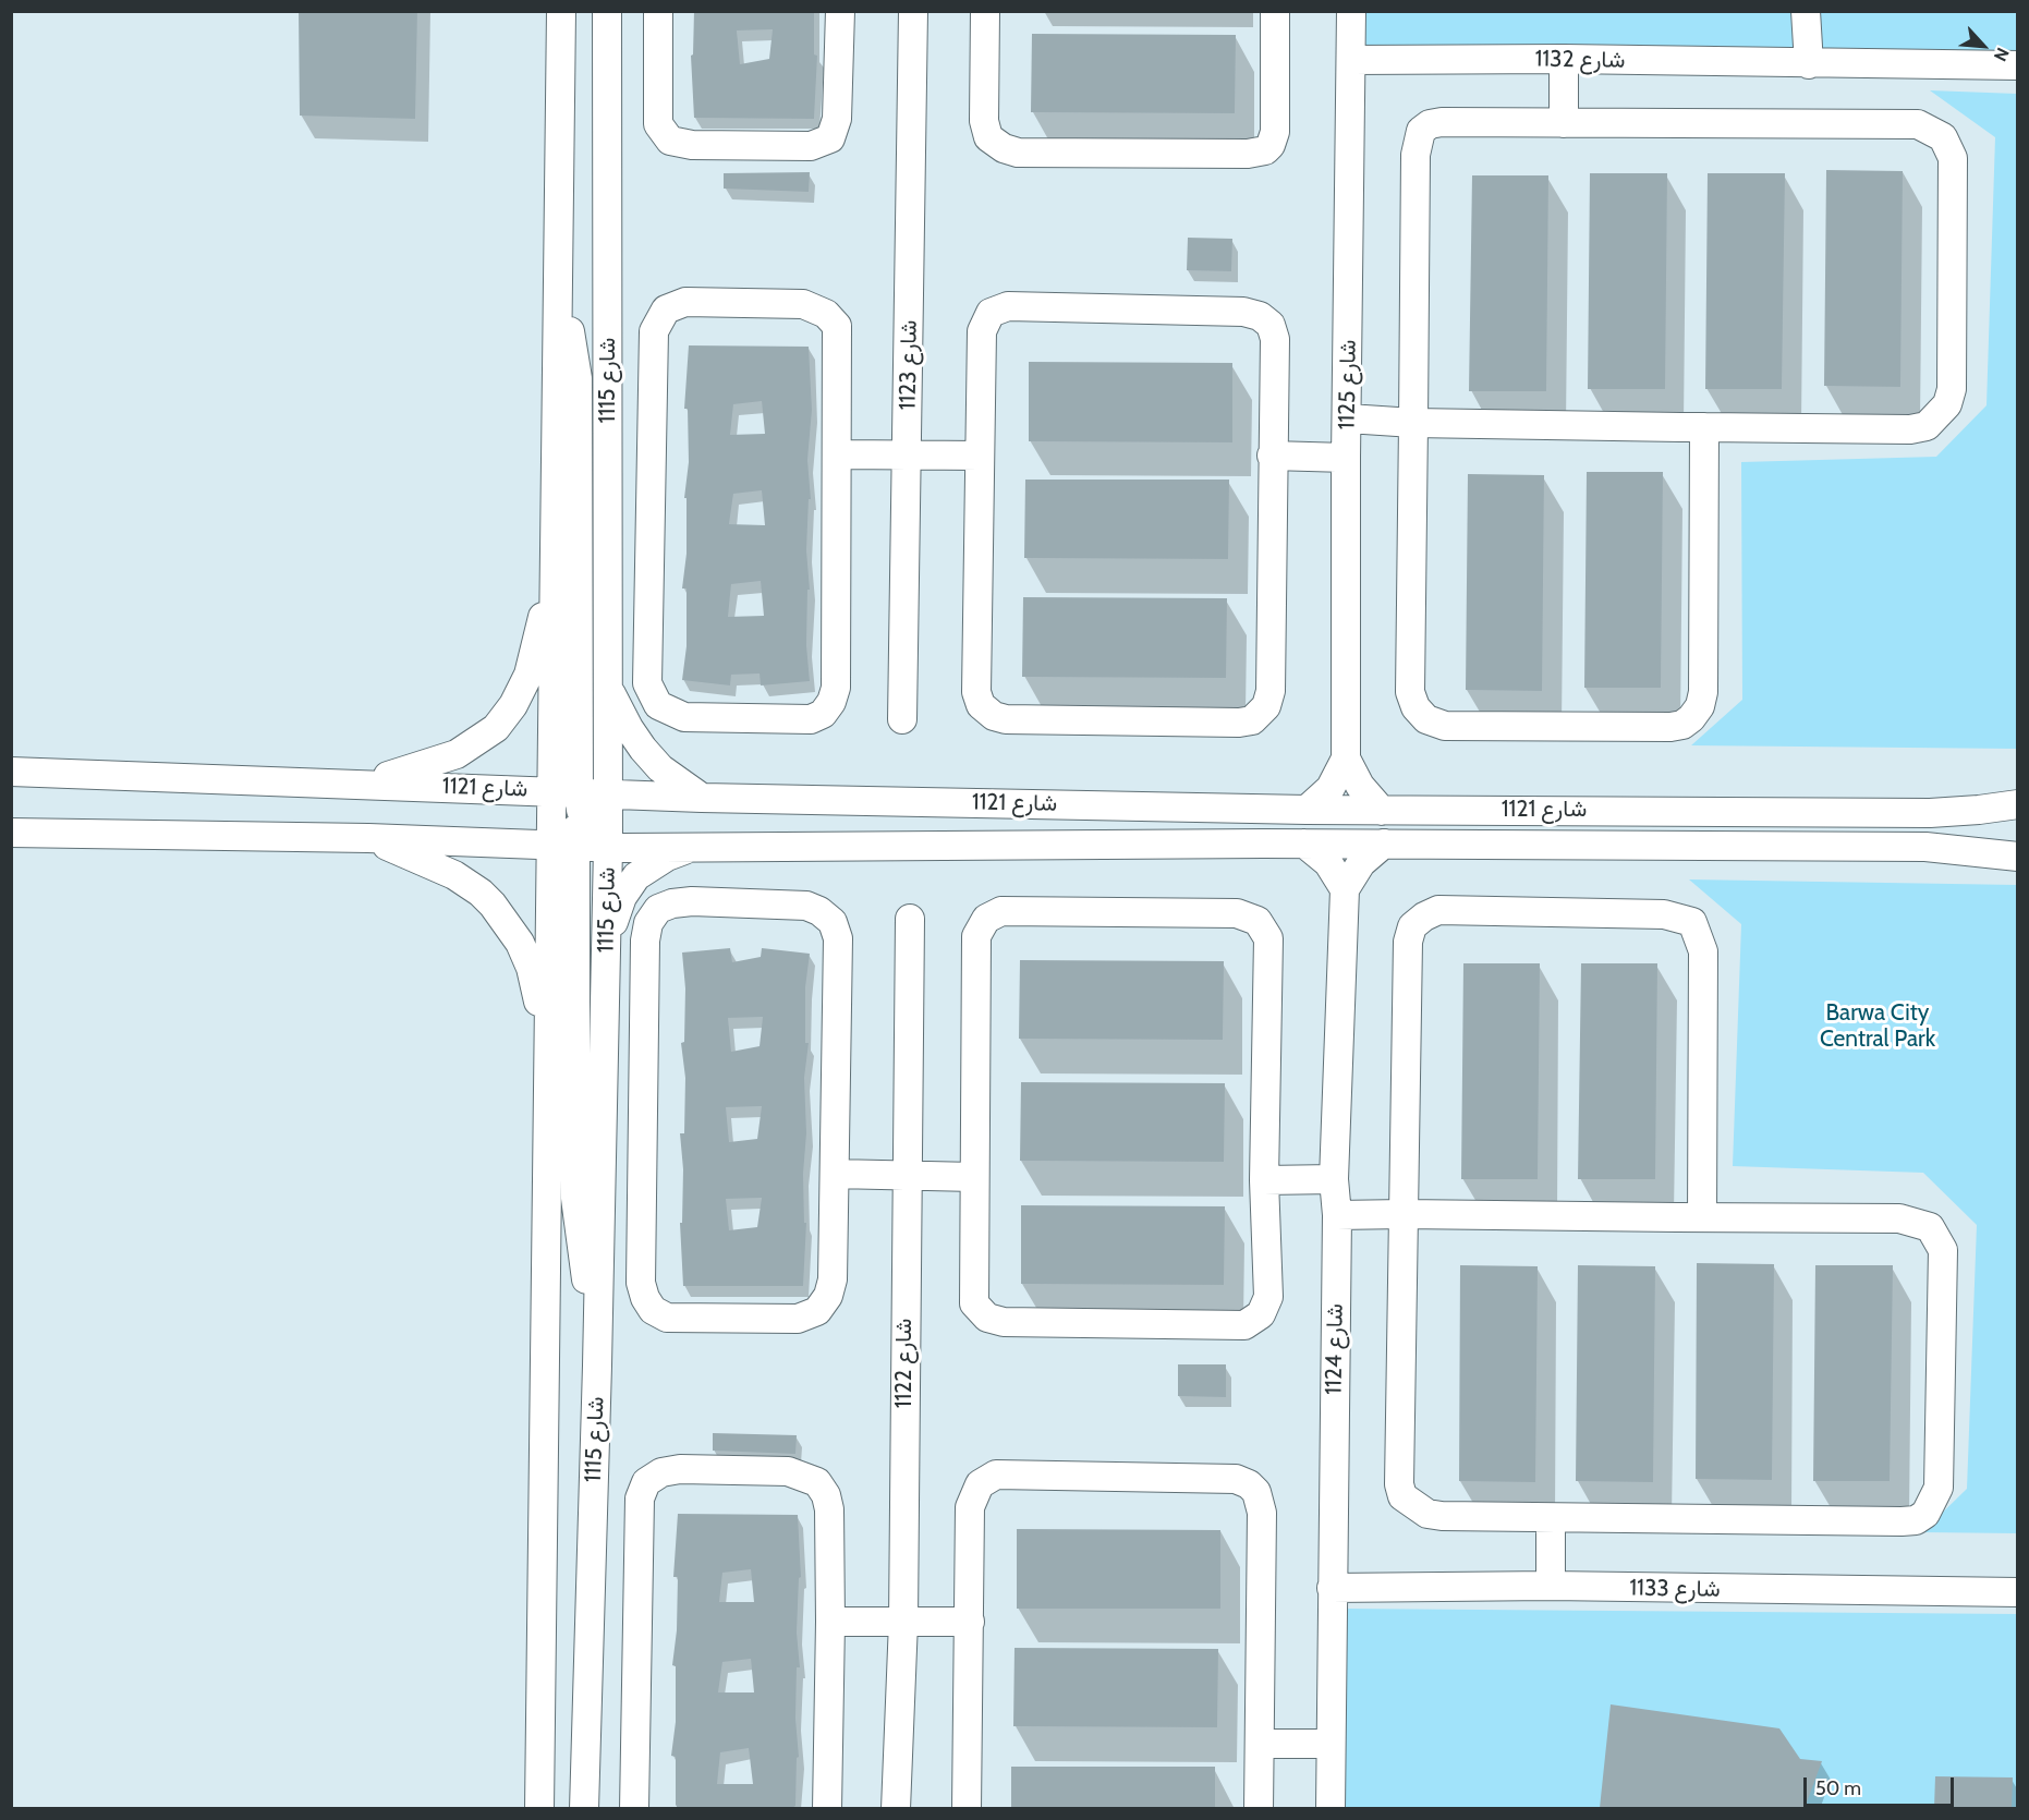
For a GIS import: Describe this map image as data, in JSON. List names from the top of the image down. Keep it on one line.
{"streets":{"street":["شارع 1132","شارع 1123","شارع 1115","شارع 1125","شارع 1121","شارع 1124","شارع 1122","شارع 1133"]},"crossings":[["شارع 1132","شارع 1125"],["شارع 1115","شارع 1121"],["شارع 1125","شارع 1121"],["شارع 1124","شارع 1133"]],"parks":["Barwa City Central Park"],"scale_bar":"50 m","north":"bottom right"}
